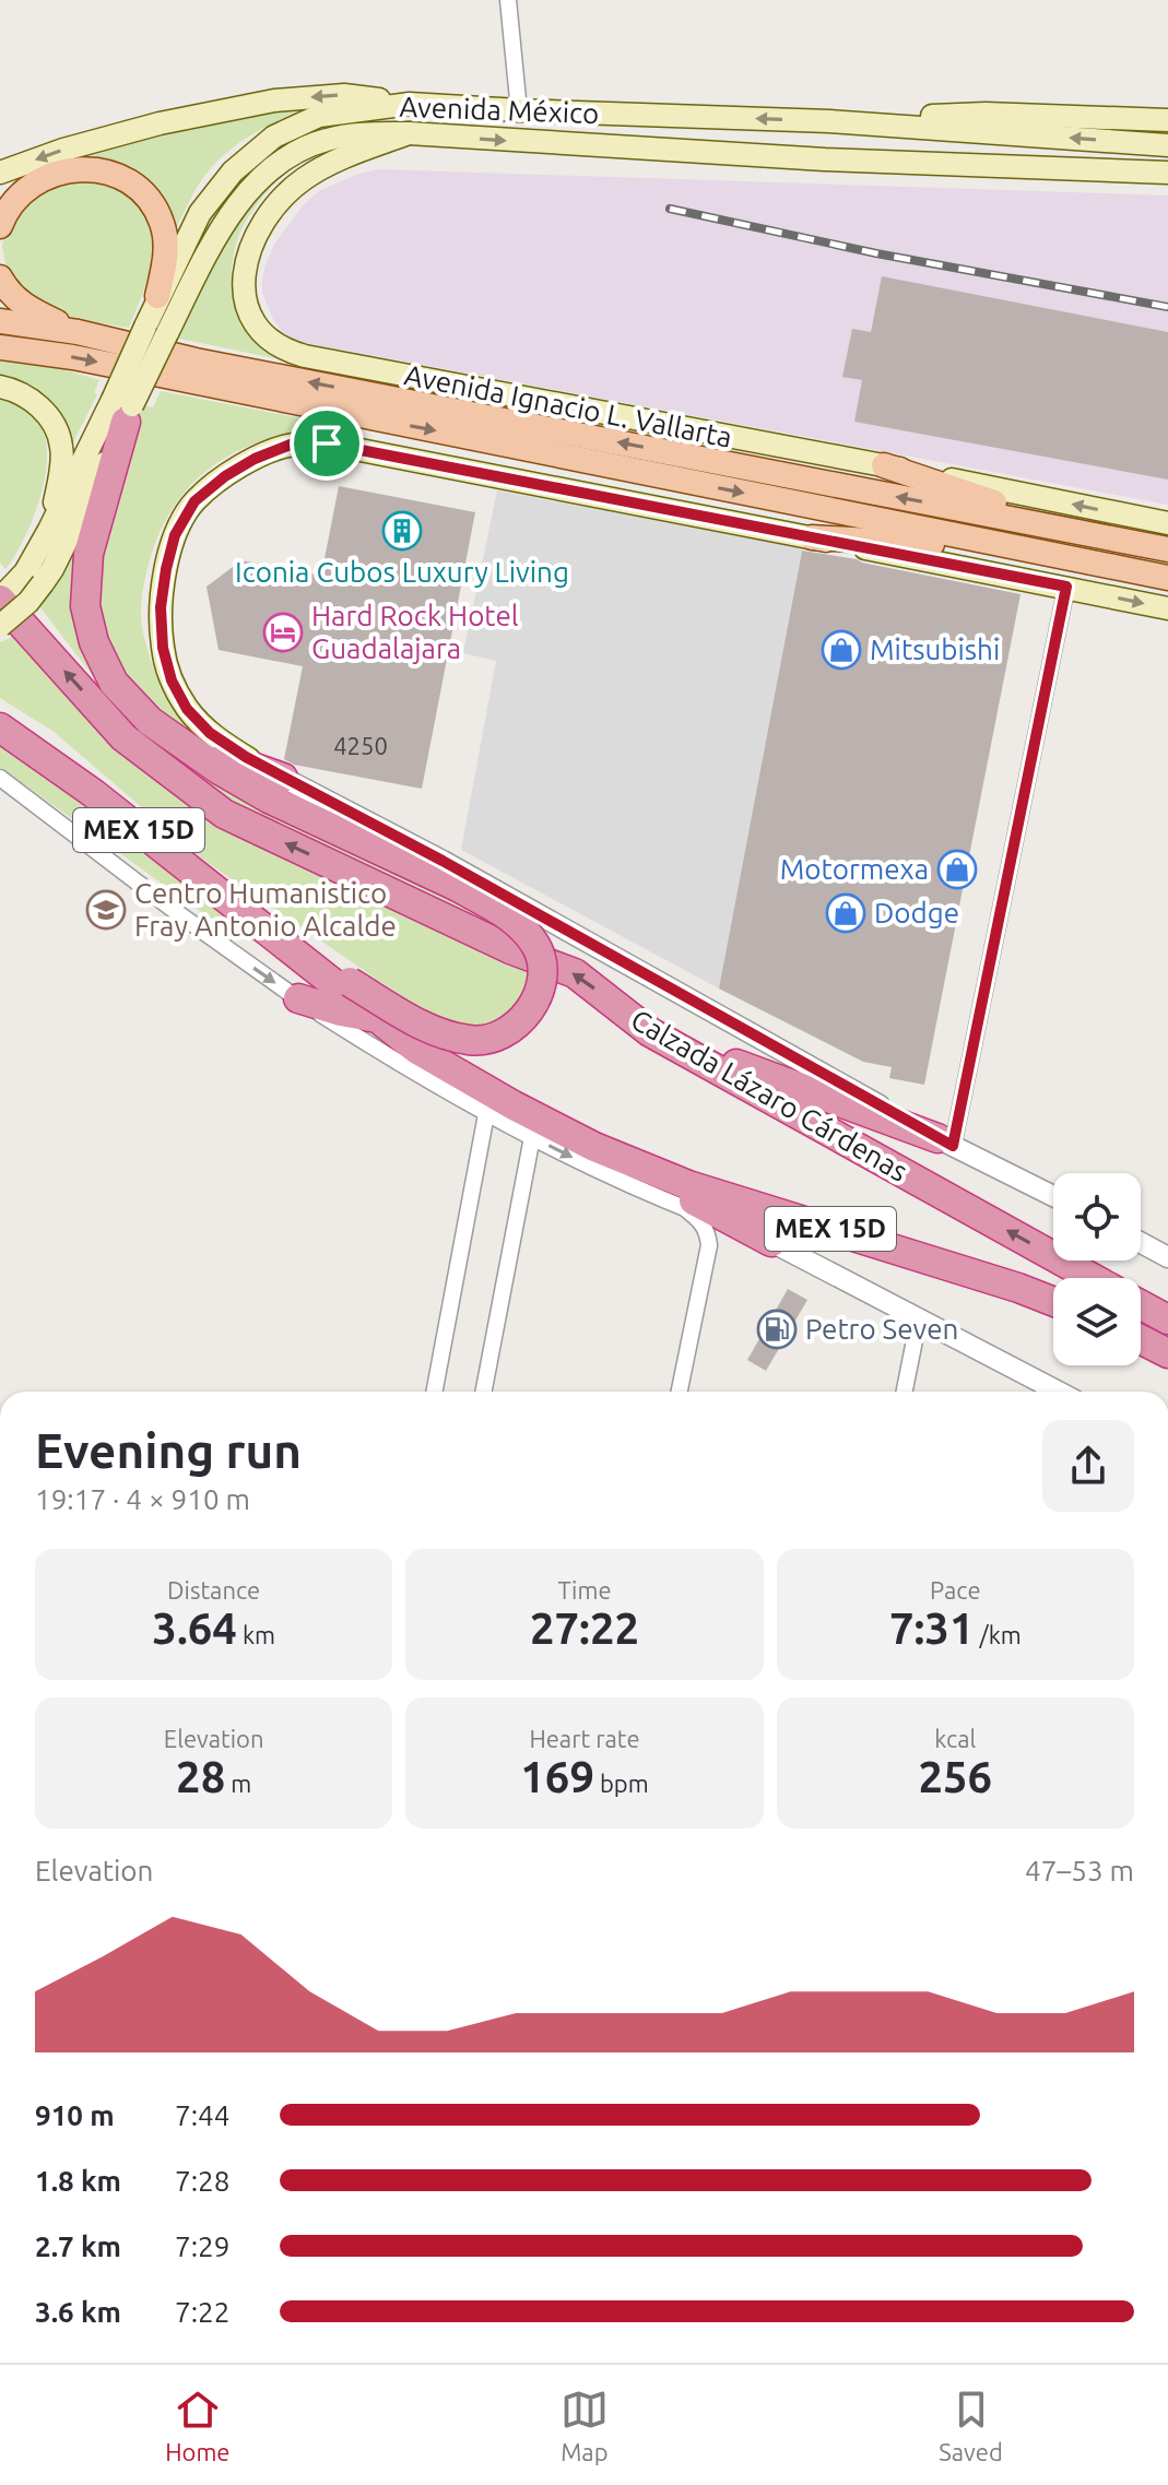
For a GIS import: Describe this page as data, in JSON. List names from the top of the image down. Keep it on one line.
{"streets":{"highway":["MEX 15D","Calzada Lázaro Cárdenas"],"main road":["Avenida México","Avenida Ignacio L. Vallarta"]},"crossings":[["Avenida México","Avenida Ignacio L. Vallarta"],["Avenida México","Calzada Lázaro Cárdenas"]],"places":{"building":["Iconia Cubos Luxury Living"],"hotel":["Hard Rock Hotel Guadalajara"],"shop":["Mitsubishi","Motormexa","Dodge"],"school or university":["Centro Humanistico Fray Antonio Alcalde"],"fuel station":["Petro Seven"]},"house_numbers":["4250"],"page":{"heading":["Evening run","19:17 · 4 × 910 m"],"stats":[["Distance","3.64 km"],["Time","27:22"],["Pace","7:31 /km"],["Elevation","28 m"],["Heart rate","169 bpm"],["kcal","256"]],"chart":["Elevation","47–53 m"],"list":[{"name":"910 m","note":"7:44"},{"name":"1.8 km","note":"7:28"},{"name":"2.7 km","note":"7:29"},{"name":"3.6 km","note":"7:22"}],"tabs":["Home","Map","Saved"]}}
